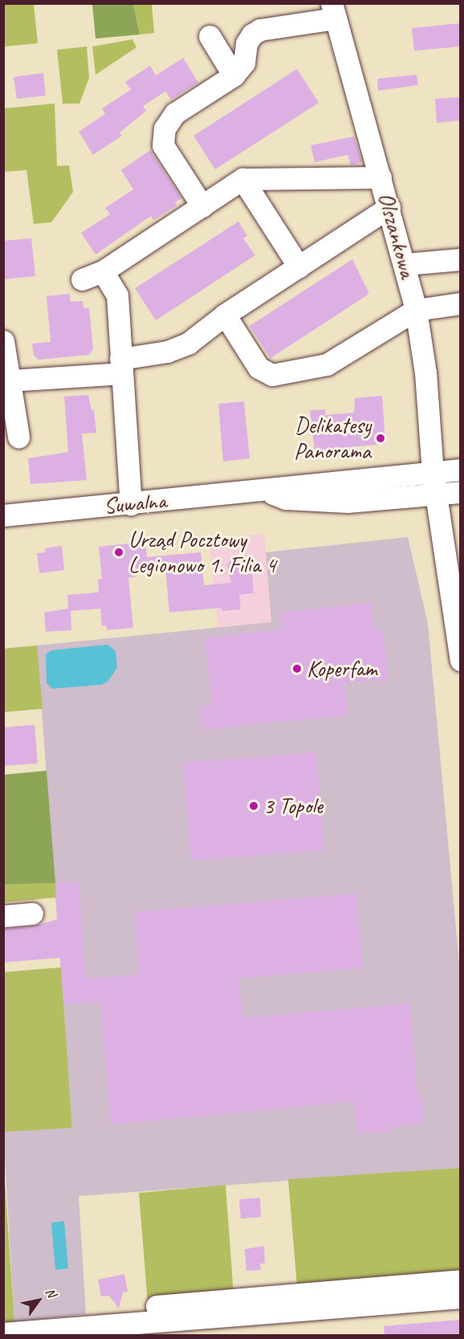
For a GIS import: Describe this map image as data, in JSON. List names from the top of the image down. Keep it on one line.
{"streets":{"street":["Olszankowa","Suwalna"]},"crossings":[["Olszankowa","Suwalna"]],"places":["Delikatesy Panorama","Urząd Pocztowy Legionowo 1. Filia 4","Koperfam","3 Topole"],"north":"top right"}
